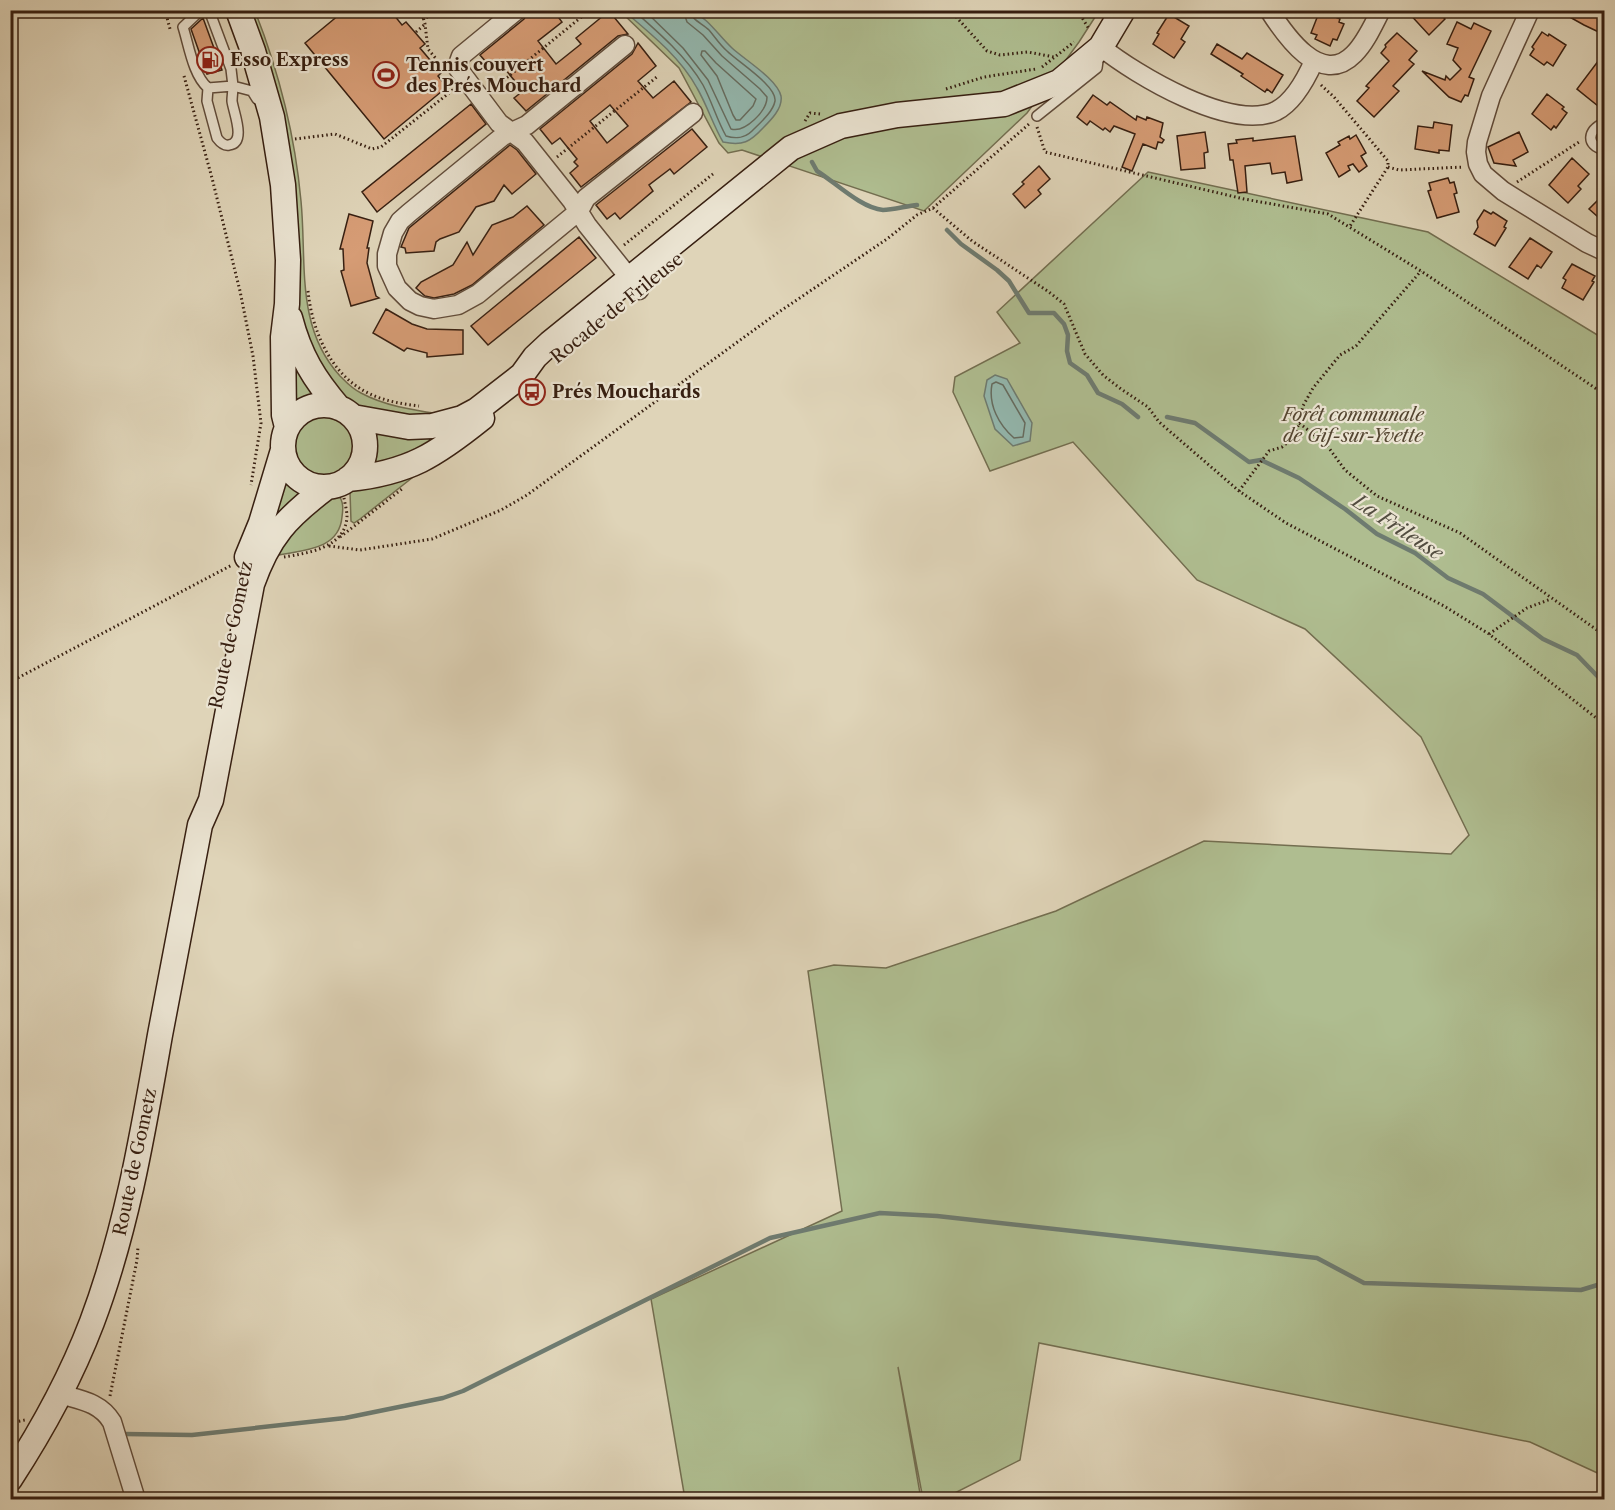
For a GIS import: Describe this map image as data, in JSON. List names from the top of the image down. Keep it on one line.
{"streets":{"street":["Rocade de Frileuse","Route de Gometz"]},"crossings":[["Rocade de Frileuse","Route de Gometz"]],"water":["La Frileuse"],"parks":["Forêt communale de Gif-sur-Yvette"],"places":{"fuel station":["Esso Express"],"sports":["Tennis couvert des Prés Mouchard"],"bus stop":["Prés Mouchards"]}}
